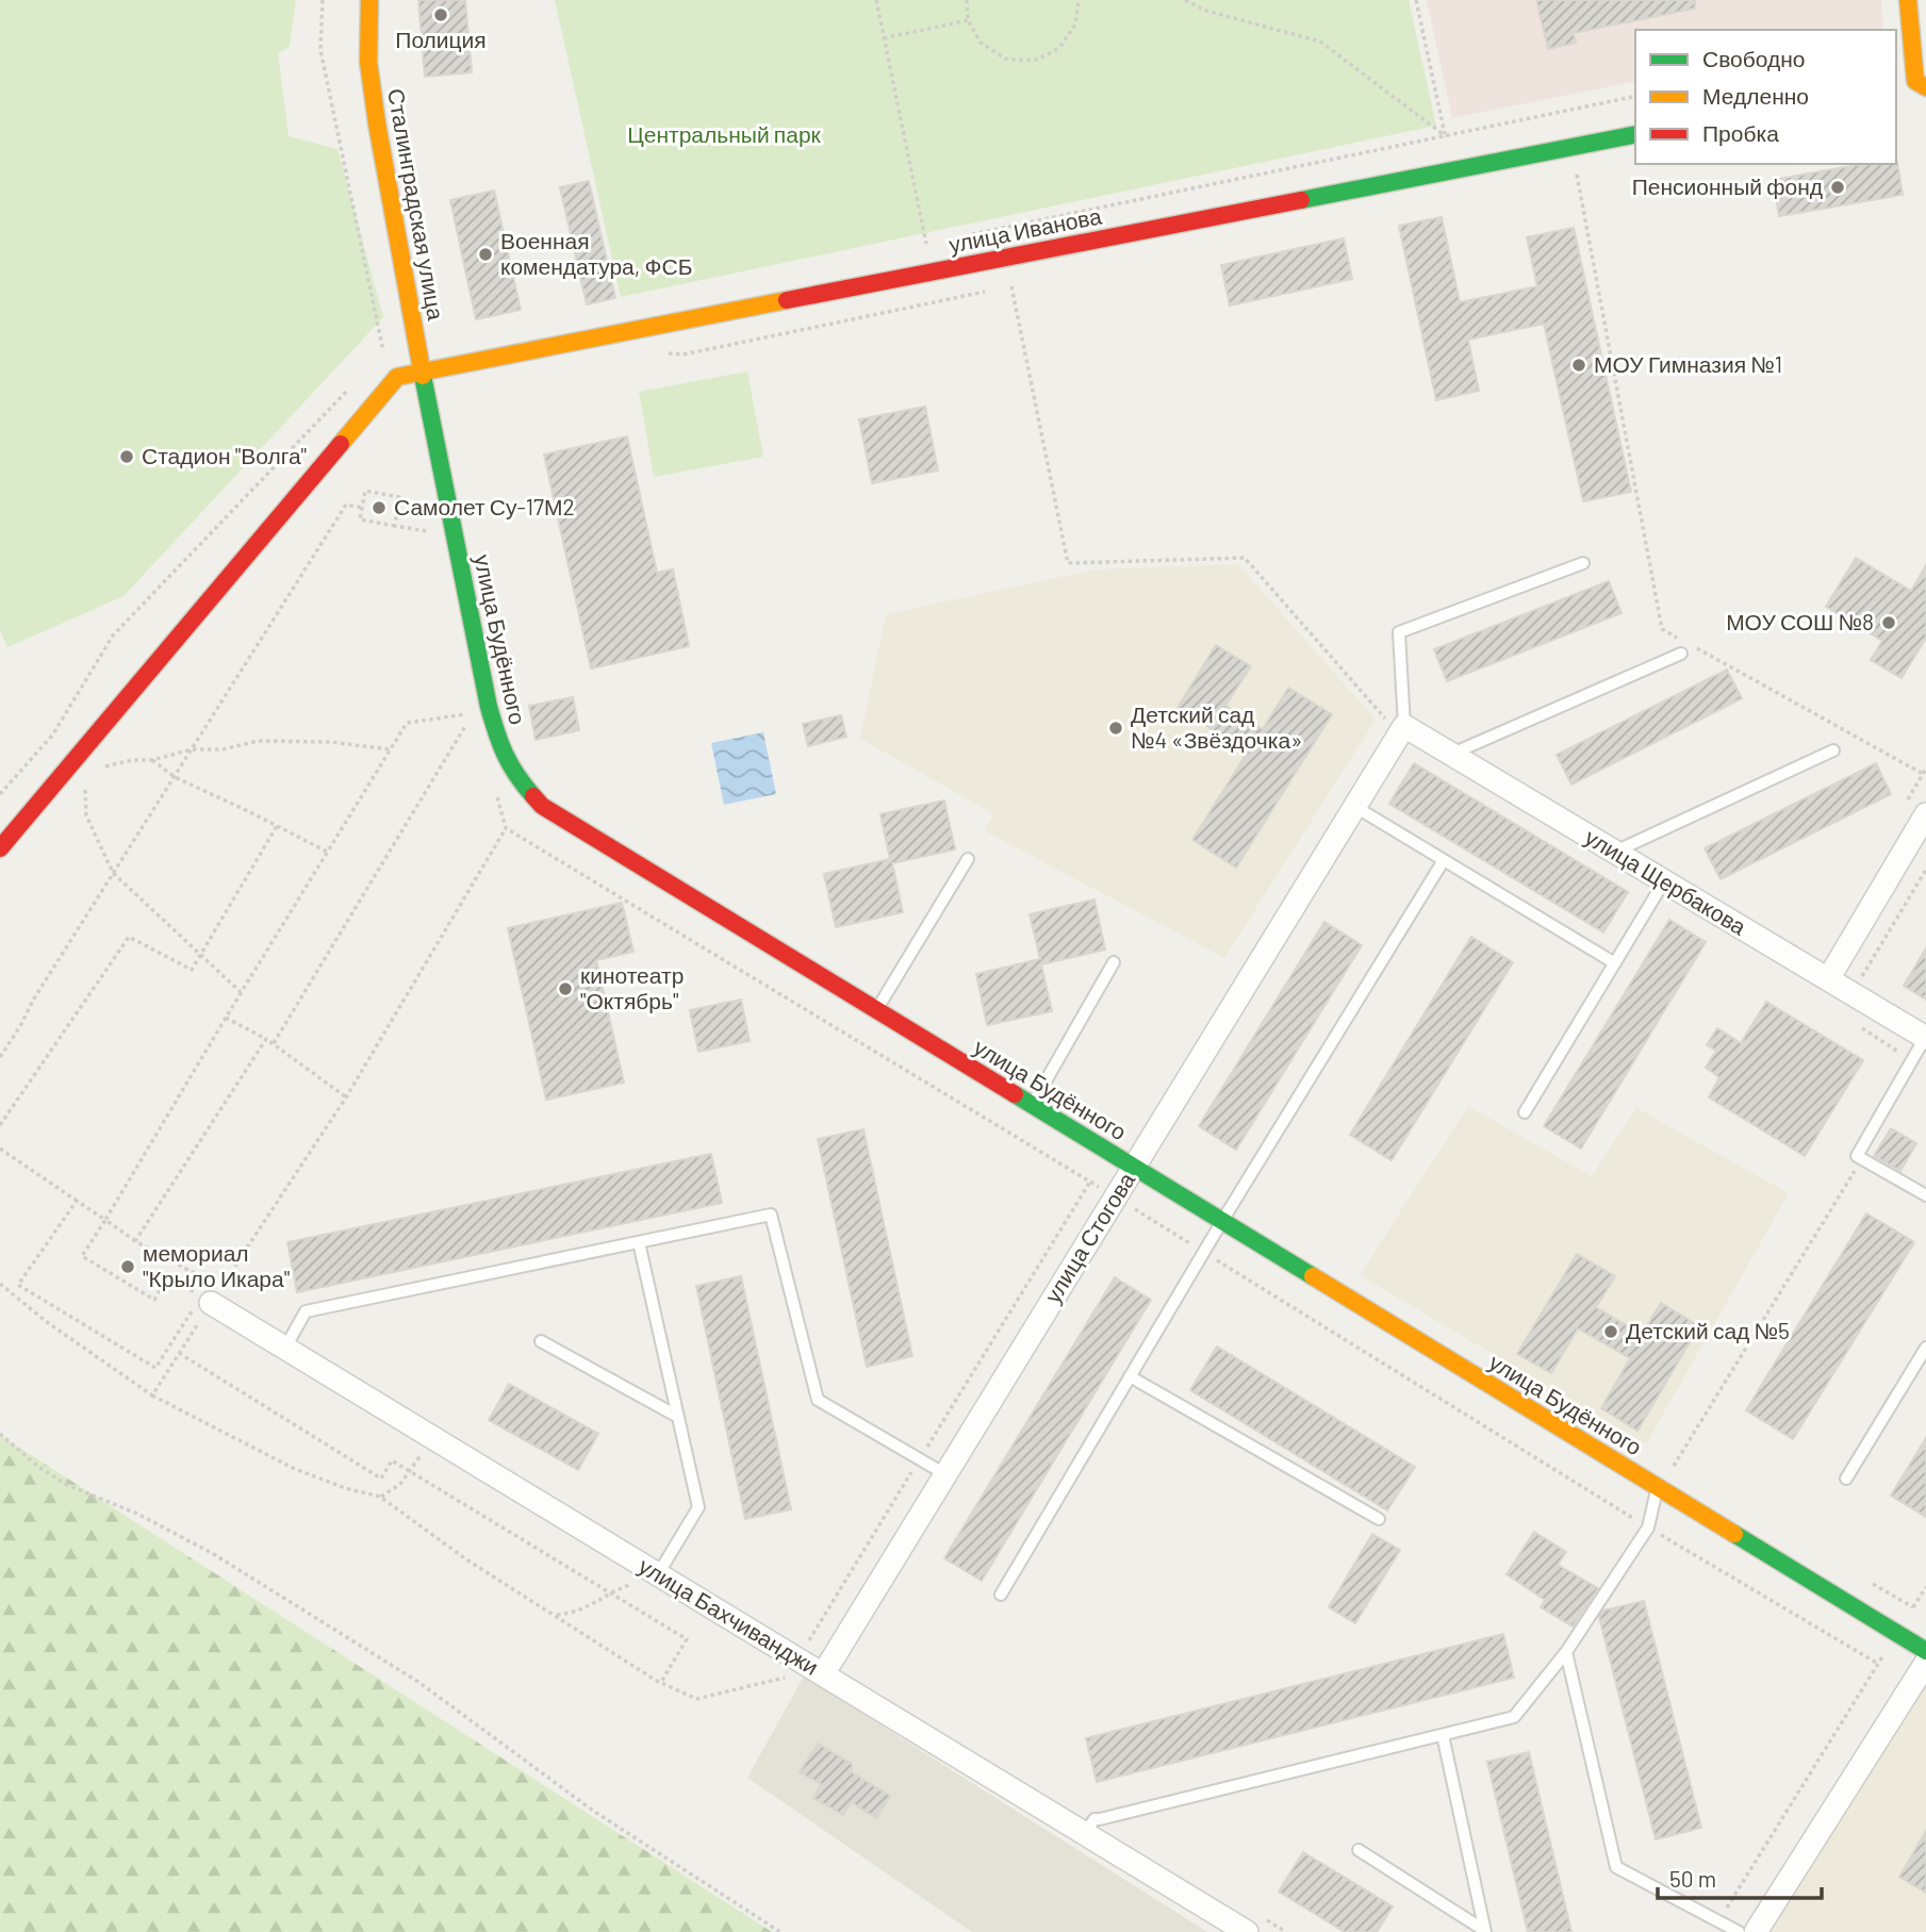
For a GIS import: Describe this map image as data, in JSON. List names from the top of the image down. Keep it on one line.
{"streets":{"street":["Сталинградская улица","улица Иванова","улица Будённого","улица Щербакова","улица Стогова","улица Бахчиванджи"]},"crossings":[["Сталинградская улица","улица Иванова"],["Сталинградская улица","улица Будённого"],["улица Иванова","улица Будённого"],["улица Будённого","улица Стогова"],["улица Щербакова","улица Стогова"],["улица Стогова","улица Бахчиванджи"]],"parks":["Центральный парк"],"places":["Полиция","Пенсионный фонд","Военная комендатура, ФСБ","МОУ Гимназия №1","Стадион \"Волга\"","Самолет Су-17М2","МОУ СОШ №8","Детский сад №4 «Звёздочка»","кинотеатр \"Октябрь\"","мемориал \"Крыло Икара\"","Детский сад №5"],"legend":["Свободно","Медленно","Пробка"],"scale_bar":"50 m"}
